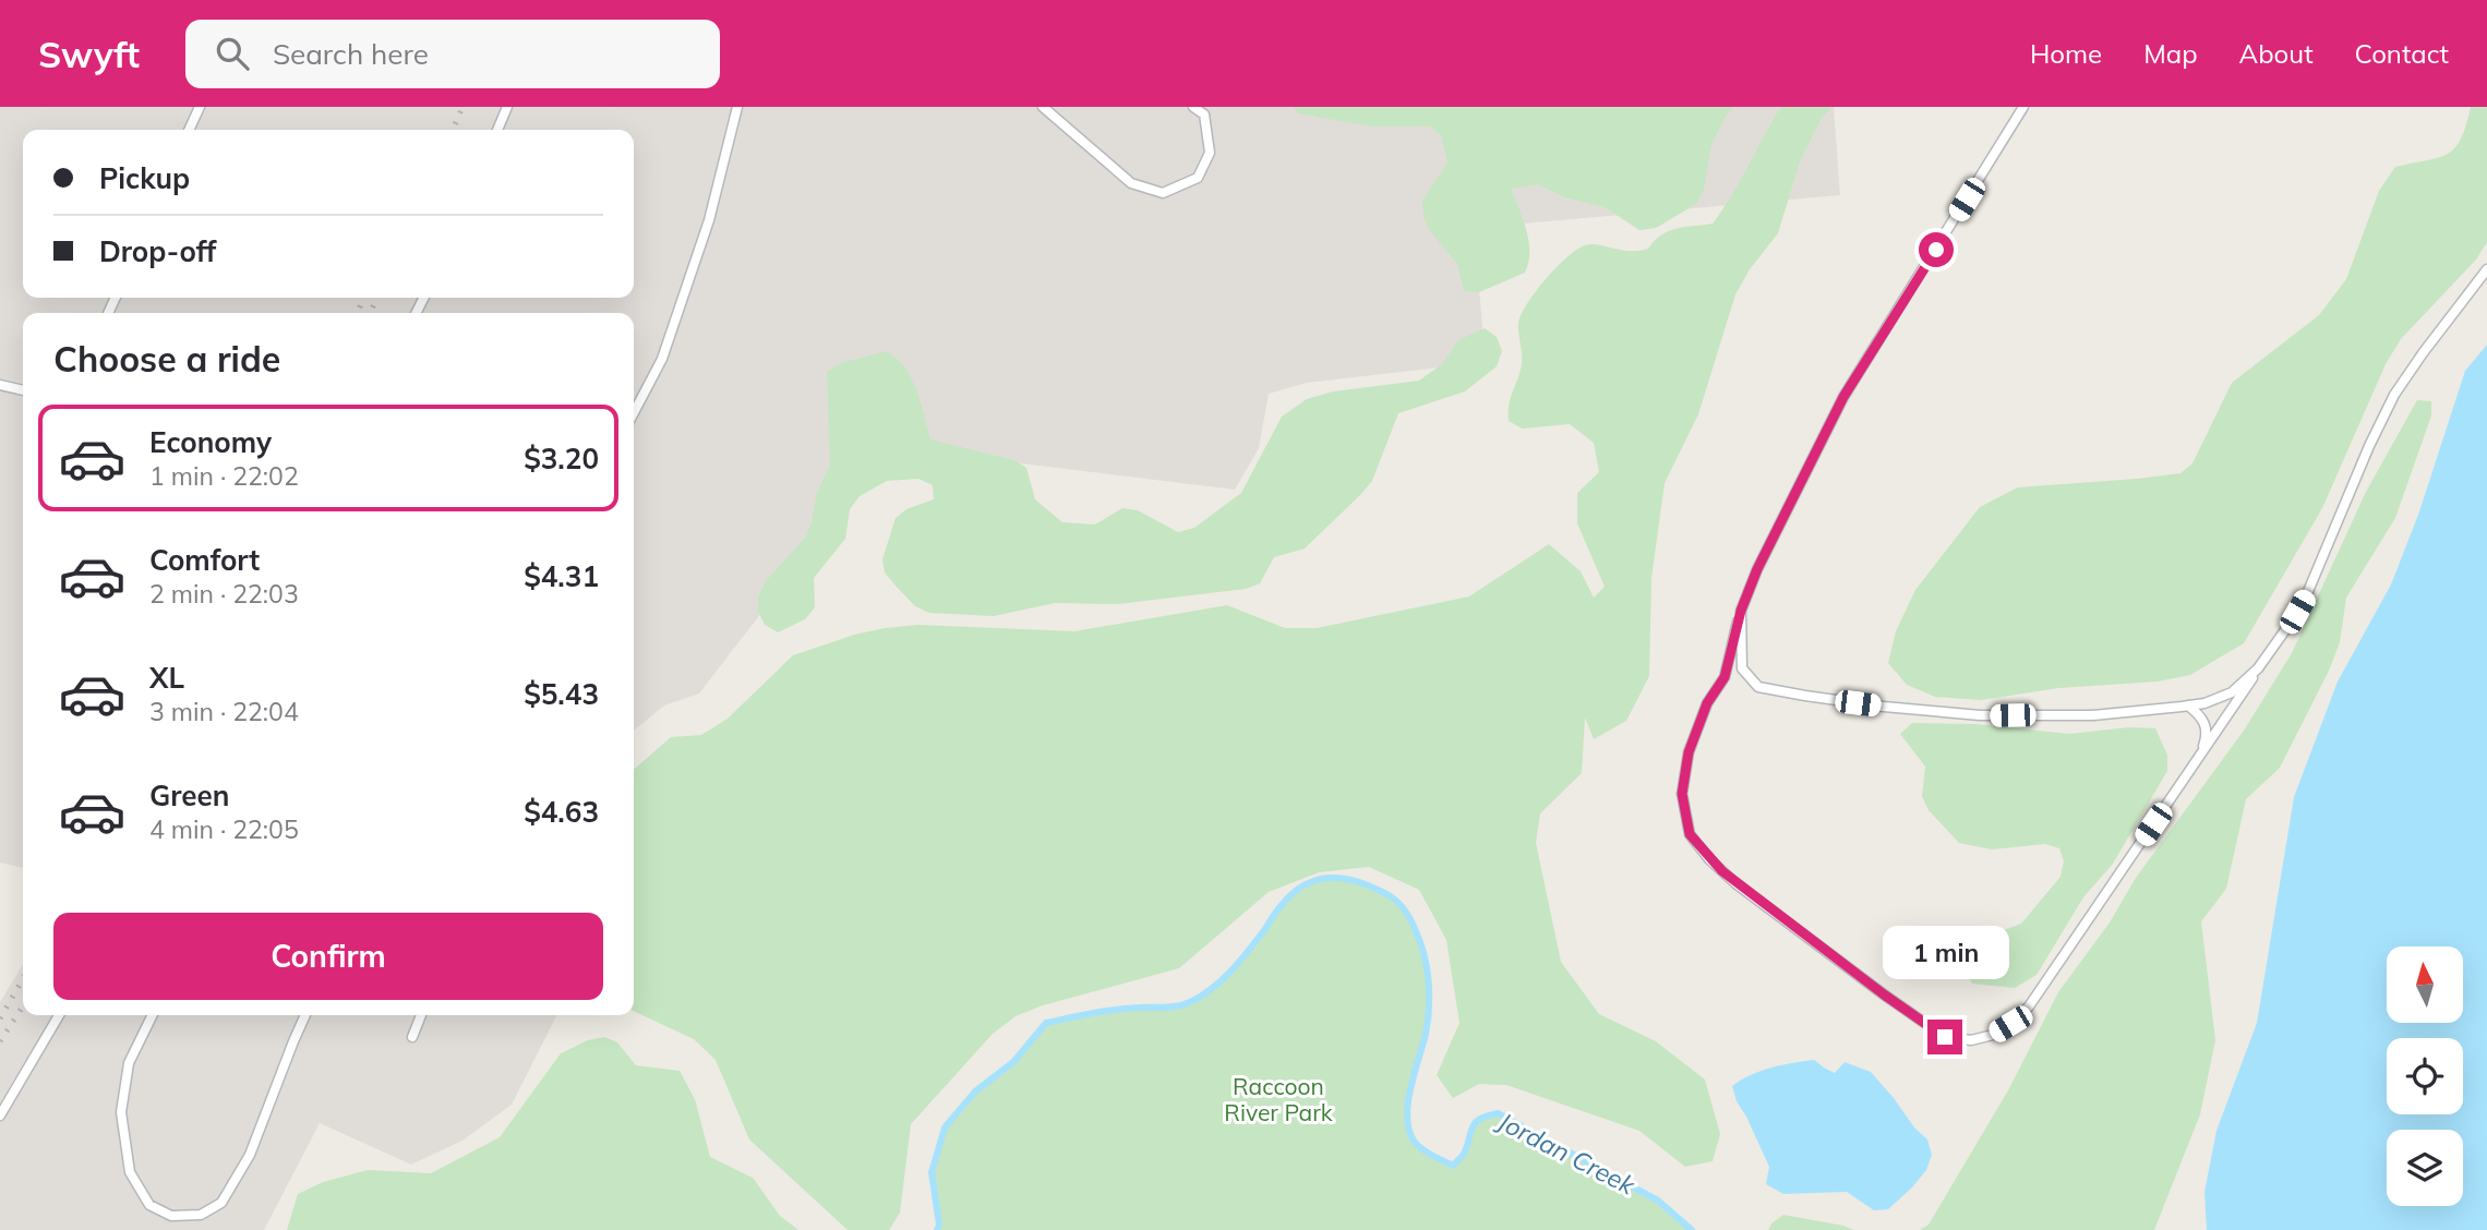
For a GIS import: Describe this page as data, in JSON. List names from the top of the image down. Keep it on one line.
{"water":["Jordan Creek"],"parks":["Raccoon River Park"],"north":"top","page":{"header":"Swyft","search":"Search here","nav":["Home","Map","About","Contact"],"banner":["Pickup","Drop-off"],"heading":"Choose a ride","list":[{"name":"Economy","note":"1 min · 22:02","value":"$3.20"},{"name":"Comfort","note":"2 min · 22:03","value":"$4.31"},{"name":"XL","note":"3 min · 22:04","value":"$5.43"},{"name":"Green","note":"4 min · 22:05","value":"$4.63"}],"buttons":"Confirm","bubble":"1 min"}}
